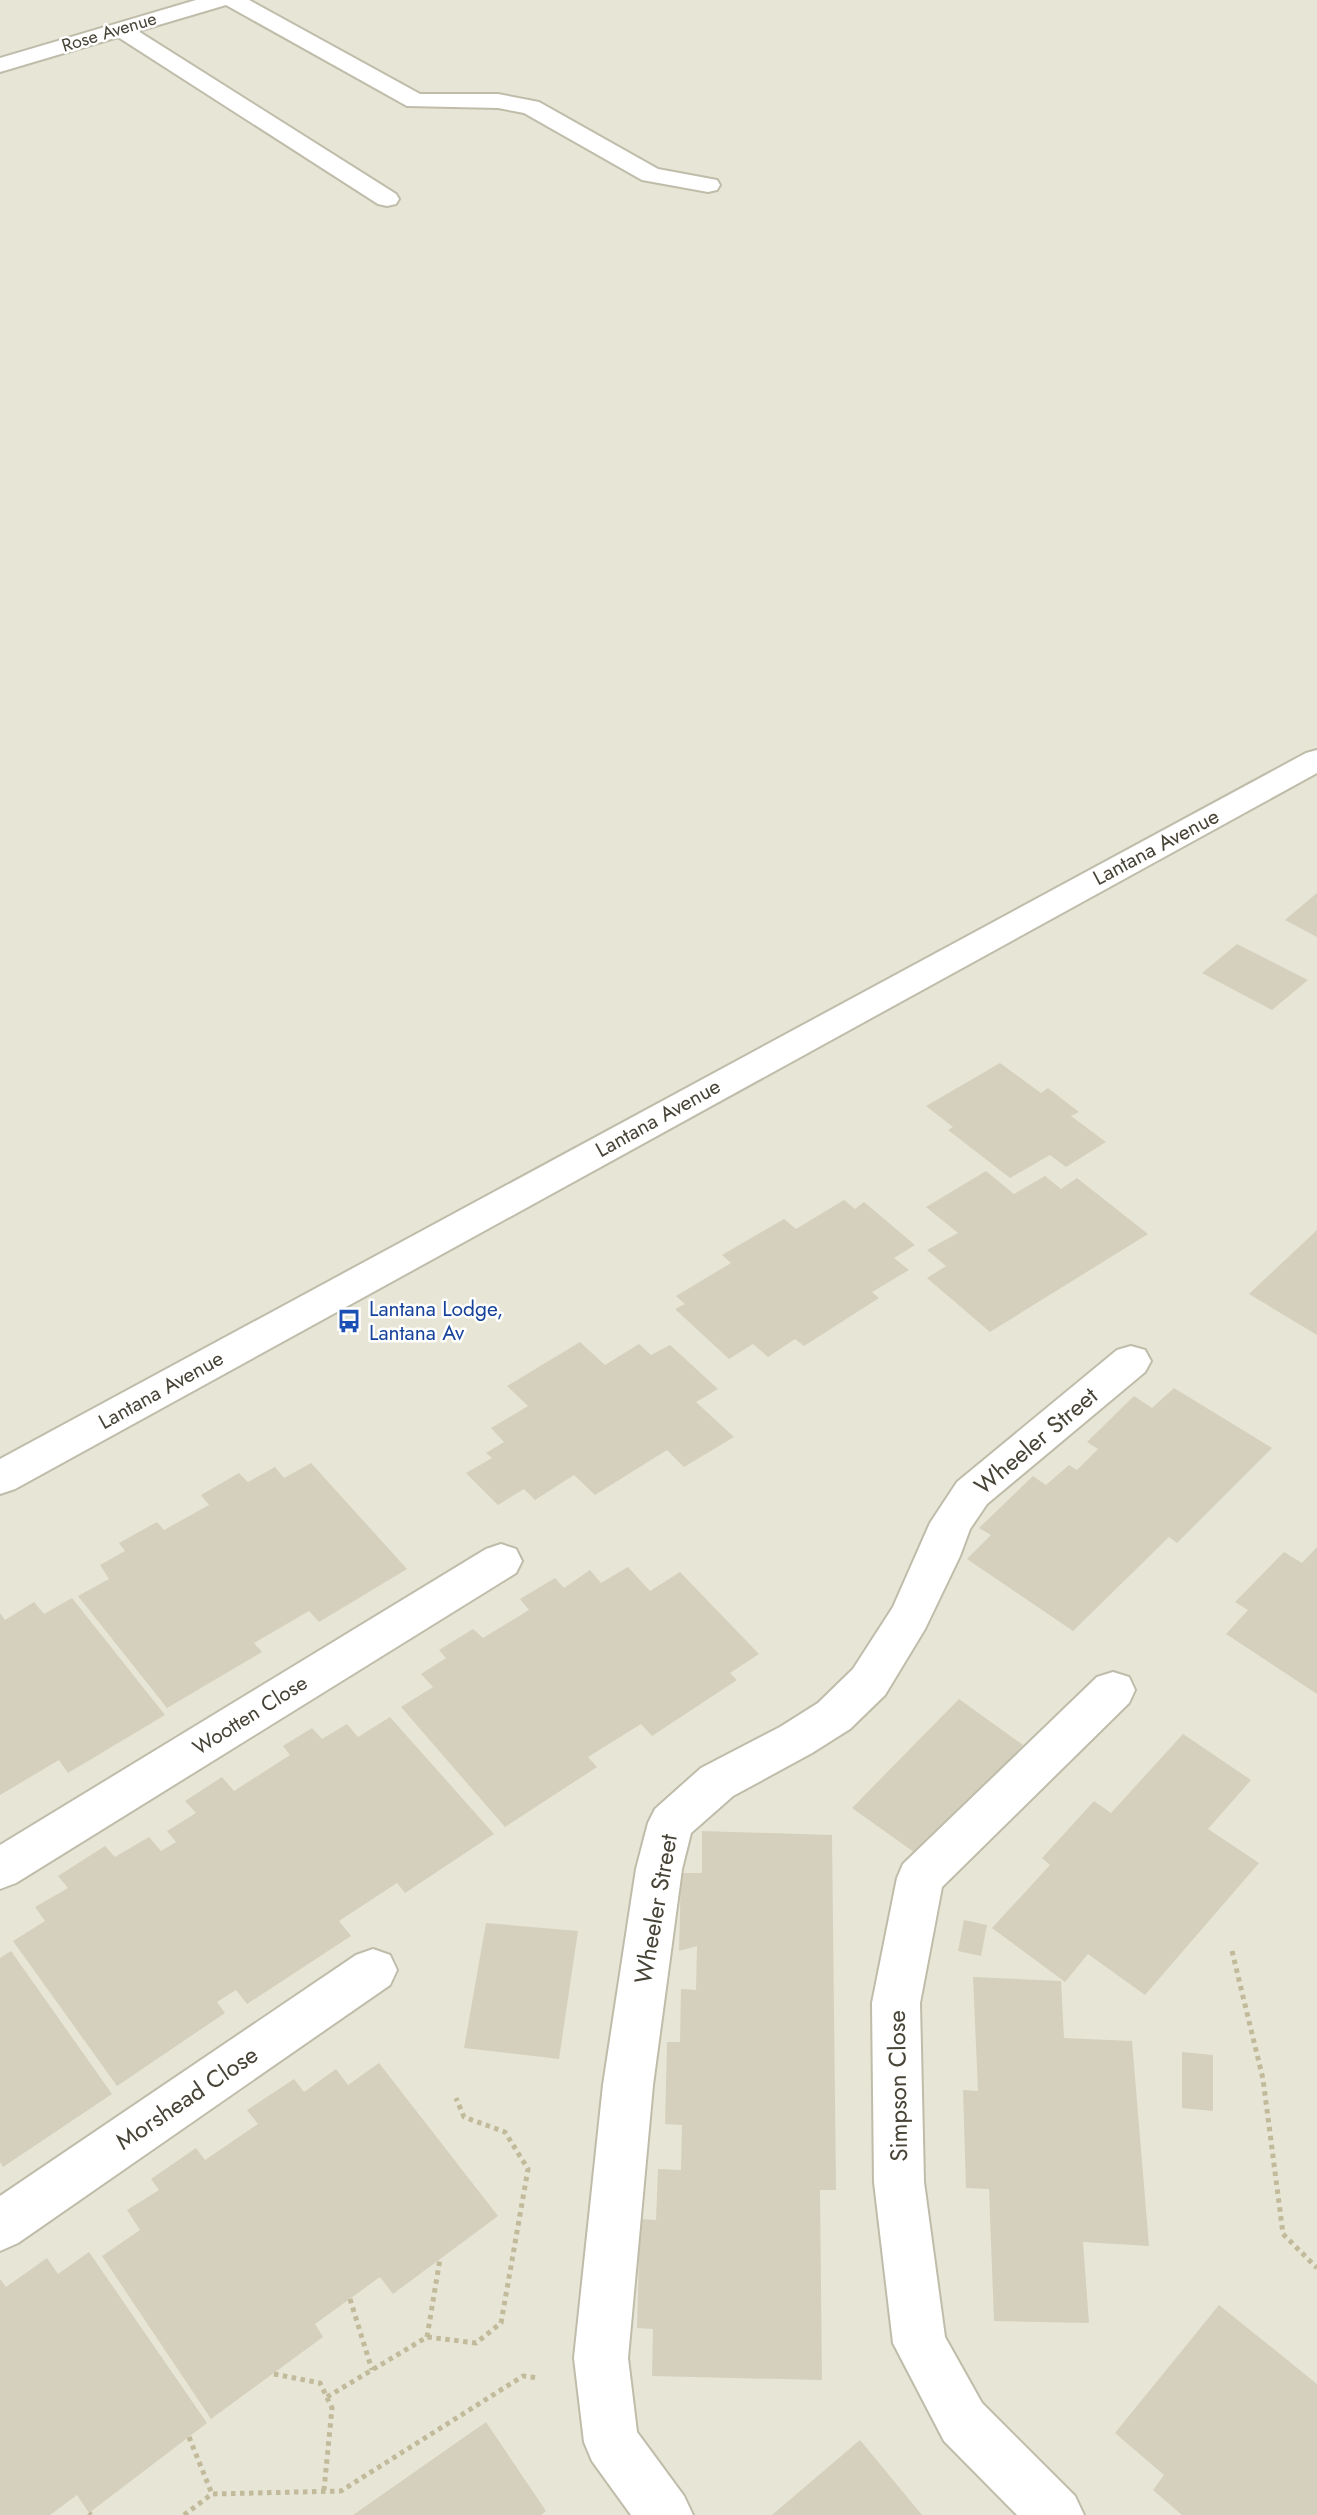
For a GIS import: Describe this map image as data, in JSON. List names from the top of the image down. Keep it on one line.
{"streets":{"street":["Rose Avenue","Lantana Avenue","Wheeler Street","Wootten Close","Simpson Close","Morshead Close"]},"places":{"bus stop":["Lantana Lodge, Lantana Av"]}}
